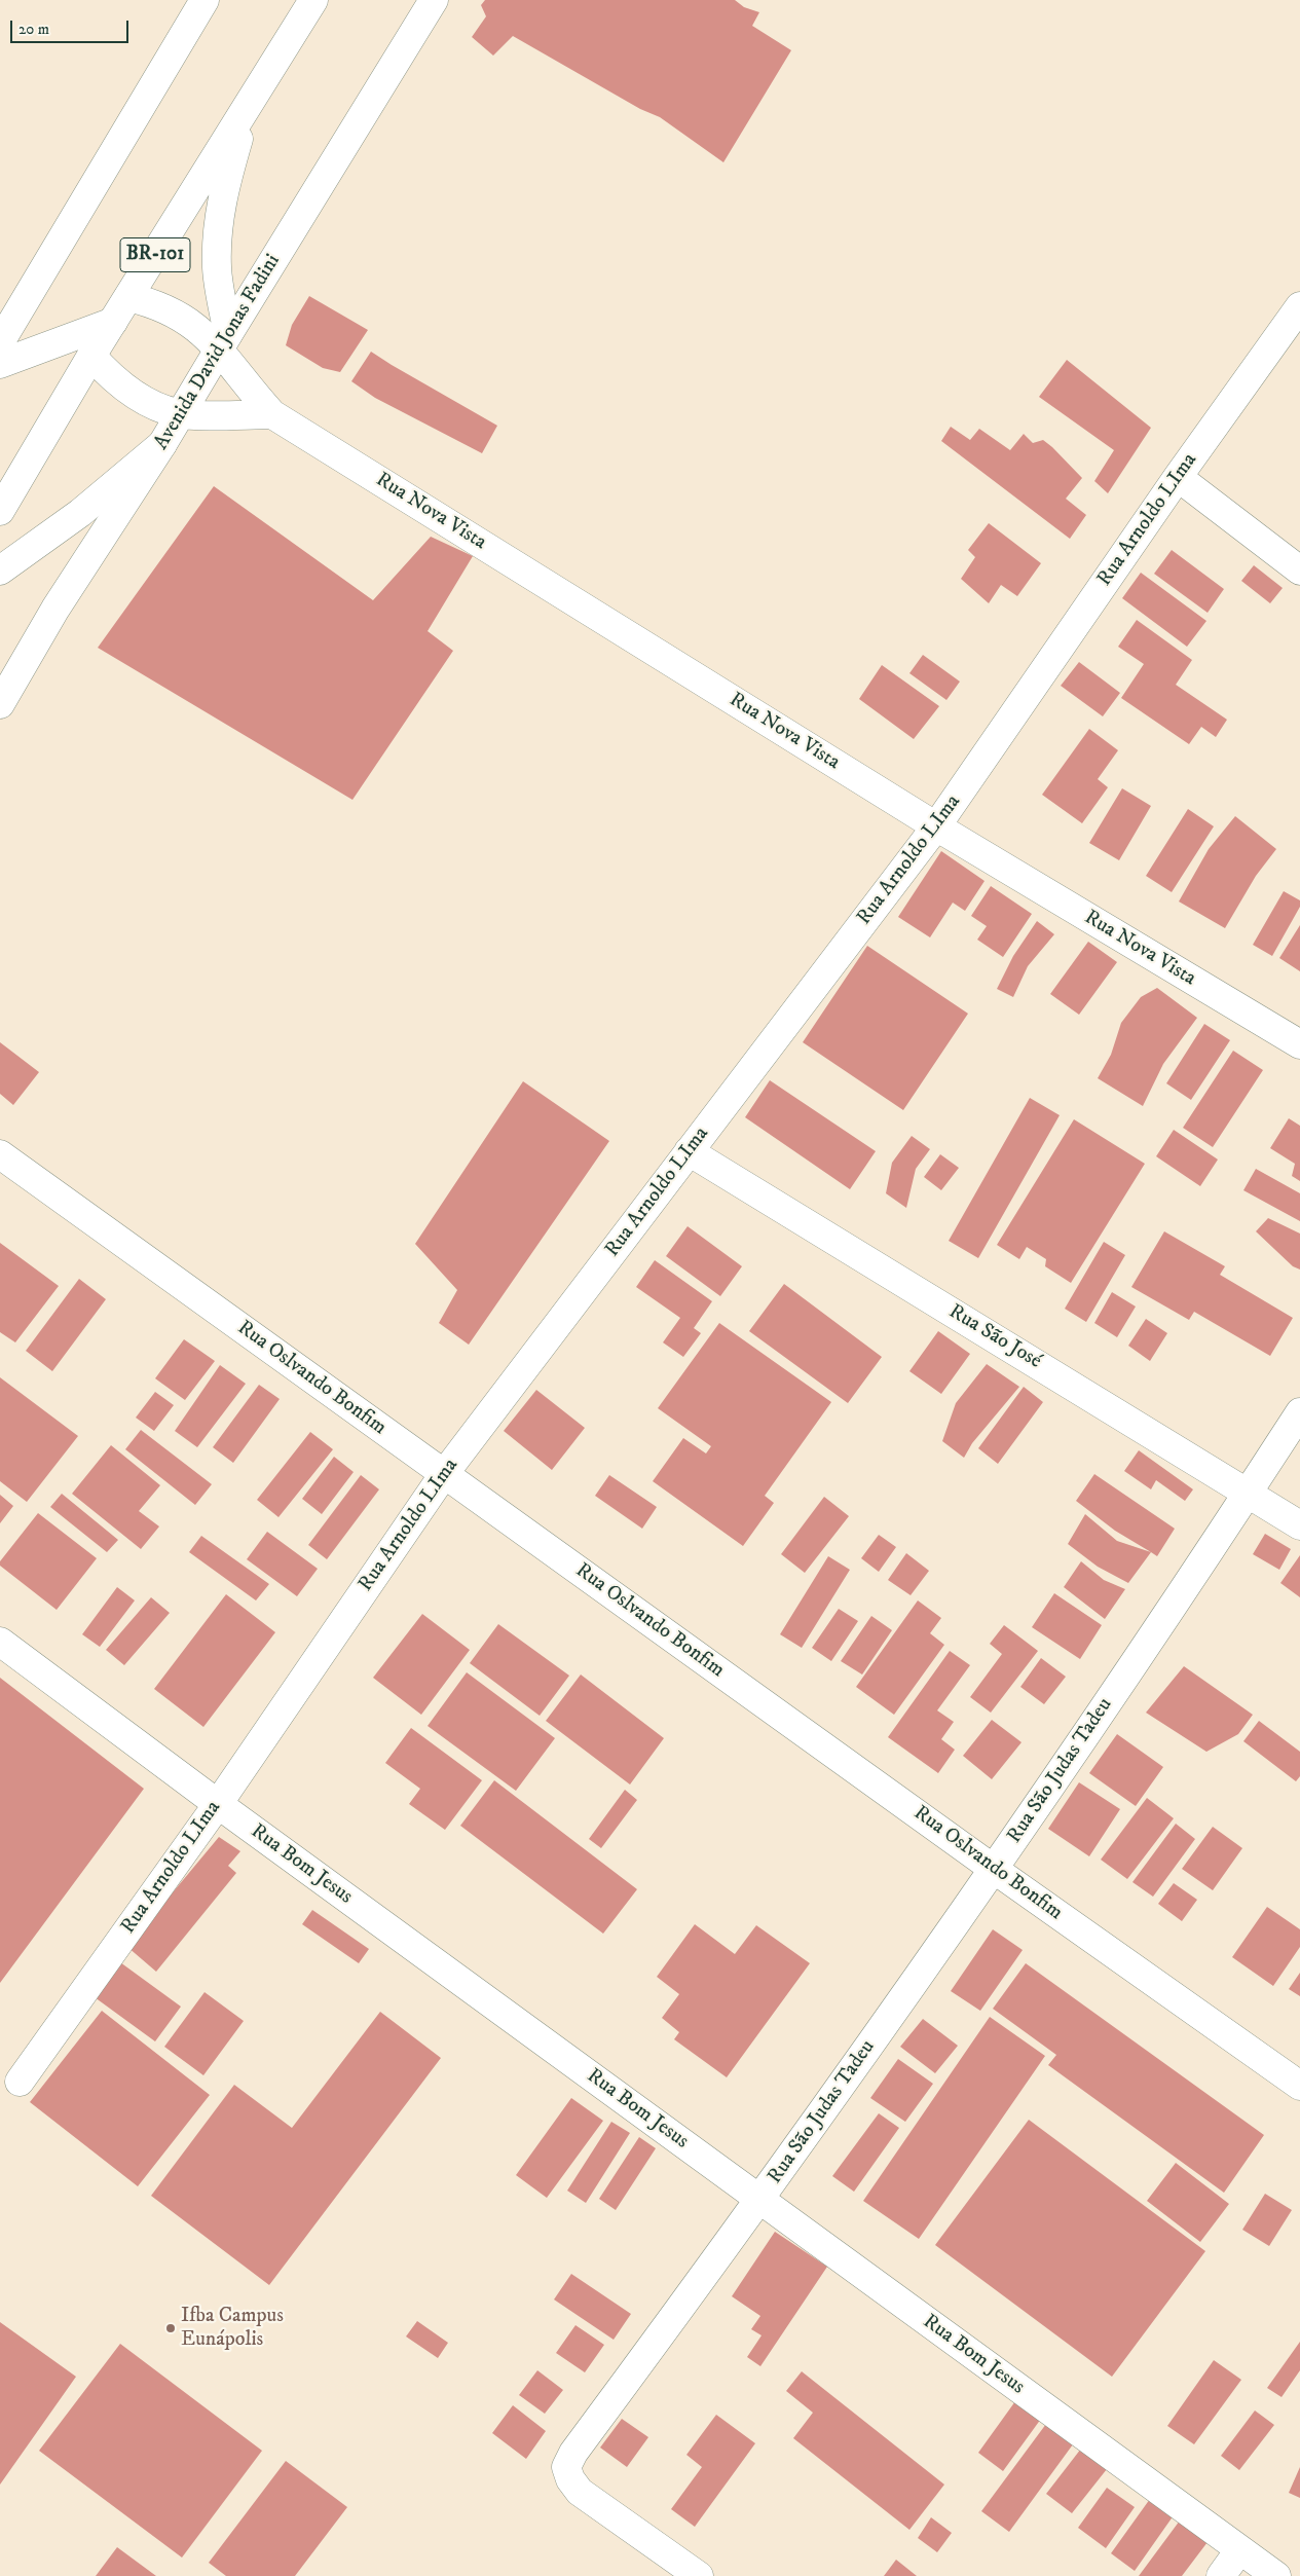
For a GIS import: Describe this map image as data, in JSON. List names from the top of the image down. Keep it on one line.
{"streets":{"main road":["BR-101","Avenida David Jonas Fadini","Rua Nova Vista","Rua Arnoldo LIma","Rua São José","Rua Oslvando Bonfim","Rua São Judas Tadeu","Rua Bom Jesus"]},"crossings":[["BR-101","Rua Nova Vista"],["Avenida David Jonas Fadini","Rua Nova Vista"],["Rua Nova Vista","Rua Arnoldo LIma"],["Rua Arnoldo LIma","Rua São José"],["Rua Arnoldo LIma","Rua Oslvando Bonfim"],["Rua Arnoldo LIma","Rua Bom Jesus"],["Rua São José","Rua São Judas Tadeu"],["Rua Oslvando Bonfim","Rua São Judas Tadeu"],["Rua São Judas Tadeu","Rua Bom Jesus"]],"places":["Ifba Campus Eunápolis"],"scale_bar":"20 m"}
